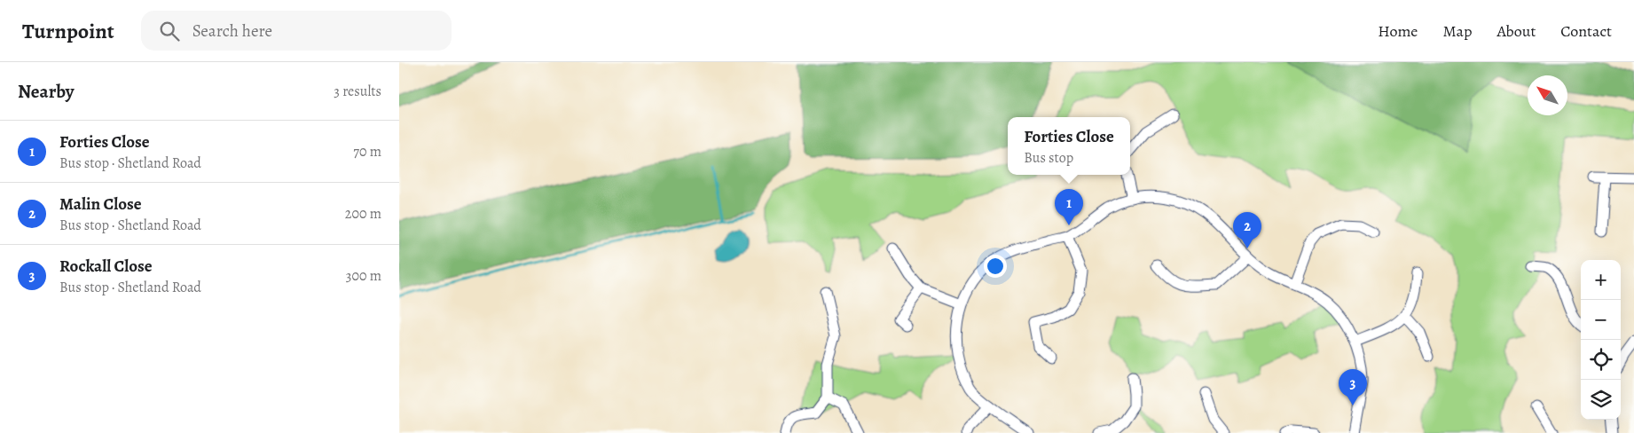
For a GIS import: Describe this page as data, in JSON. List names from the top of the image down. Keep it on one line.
{"north":"top left","page":{"header":"Turnpoint","search":"Search here","nav":["Home","Map","About","Contact"],"heading":["Nearby","3 results"],"popup":["Forties Close","Bus stop"],"list":[{"mark":"1","name":"Forties Close","note":"Bus stop · Shetland Road","value":"70 m"},{"mark":"2","name":"Malin Close","note":"Bus stop · Shetland Road","value":"200 m"},{"mark":"3","name":"Rockall Close","note":"Bus stop · Shetland Road","value":"300 m"}],"pins":["1","2","3"],"map_buttons":["+","−"]}}
